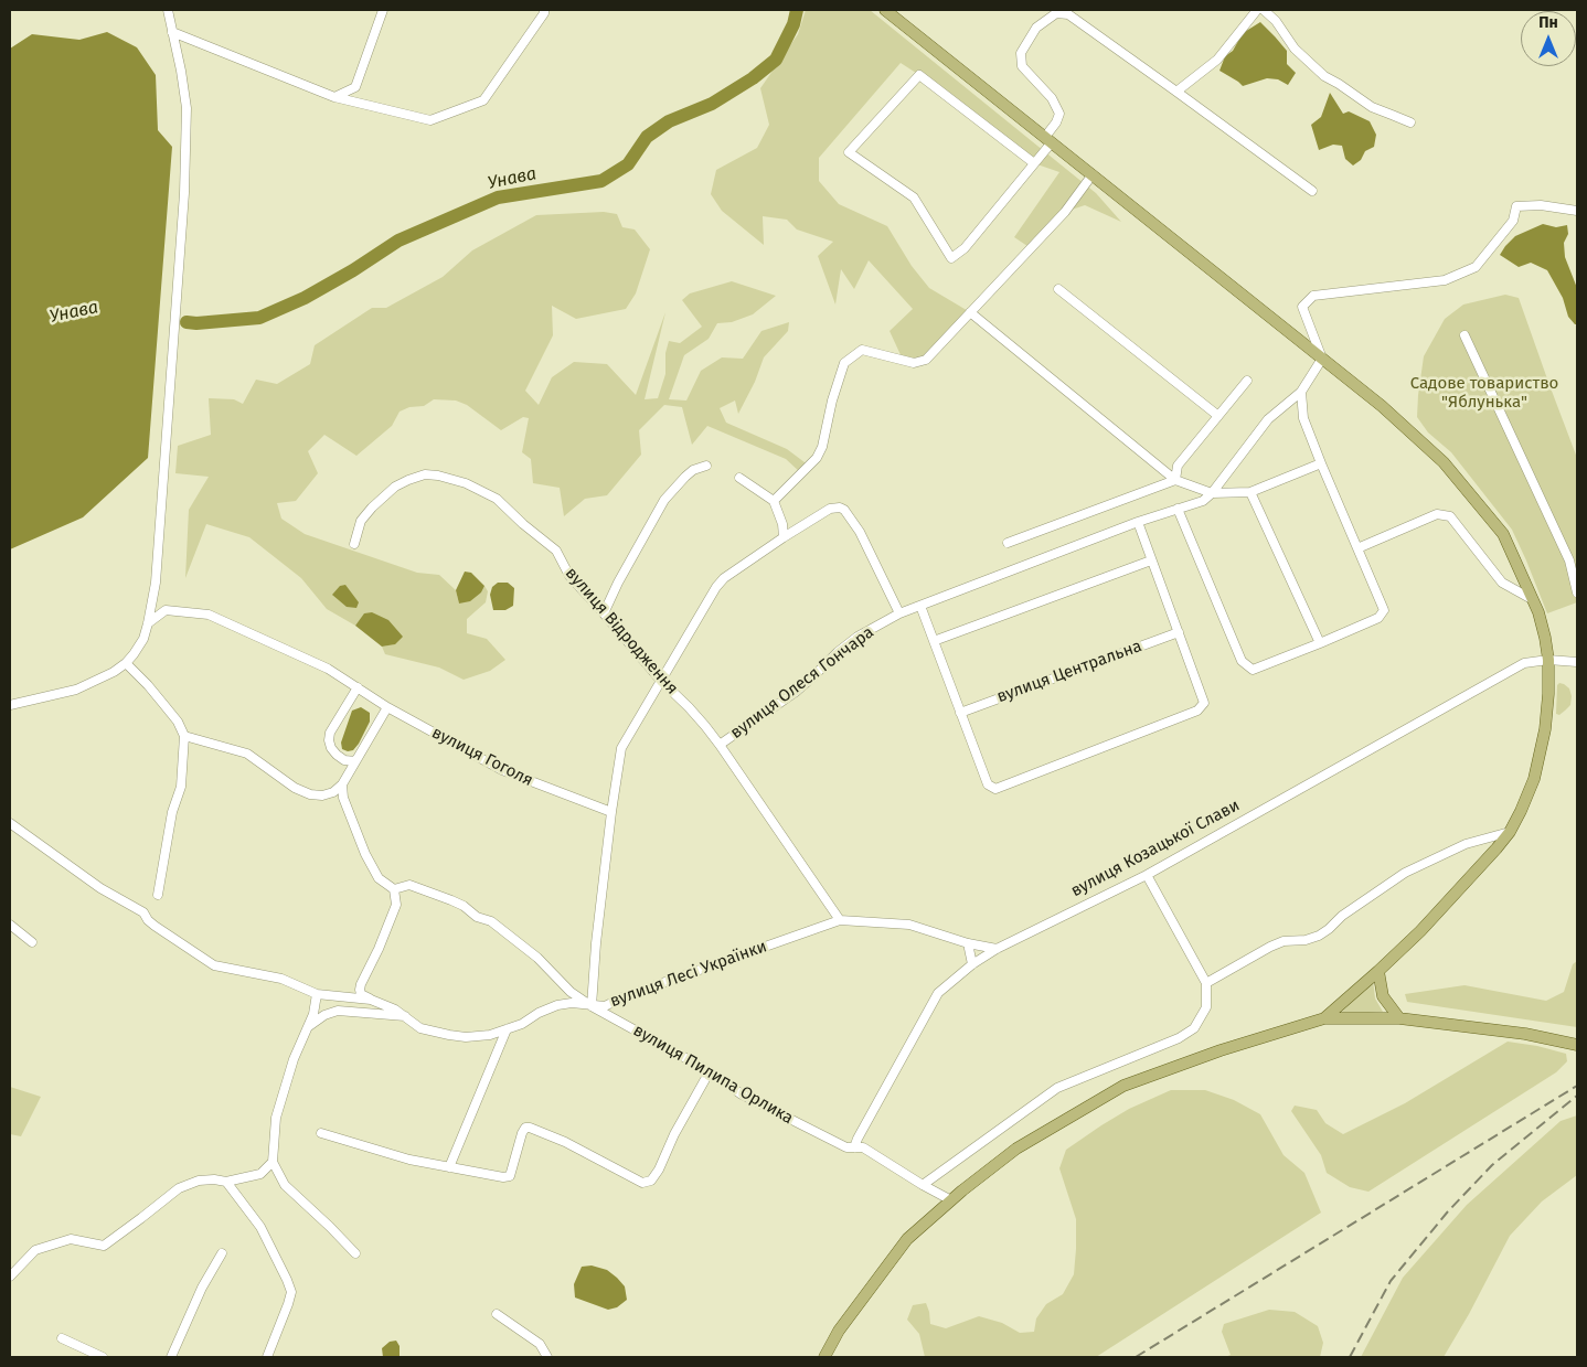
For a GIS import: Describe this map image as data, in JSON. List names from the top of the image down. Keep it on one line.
{"streets":{"street":["вулиця Відродження","вулиця Центральна","вулиця Олеся Гончара","вулиця Гоголя","вулиця Козацької Слави","вулиця Лесі Українки","вулиця Пилипа Орлика"]},"crossings":[["вулиця Відродження","вулиця Олеся Гончара"],["вулиця Відродження","вулиця Лесі Українки"],["вулиця Козацької Слави","вулиця Лесі Українки"],["вулиця Козацької Слави","вулиця Пилипа Орлика"],["вулиця Лесі Українки","вулиця Пилипа Орлика"]],"water":["Унава"],"parks":["Садове товариство \"Яблунька\""],"north":"top"}
